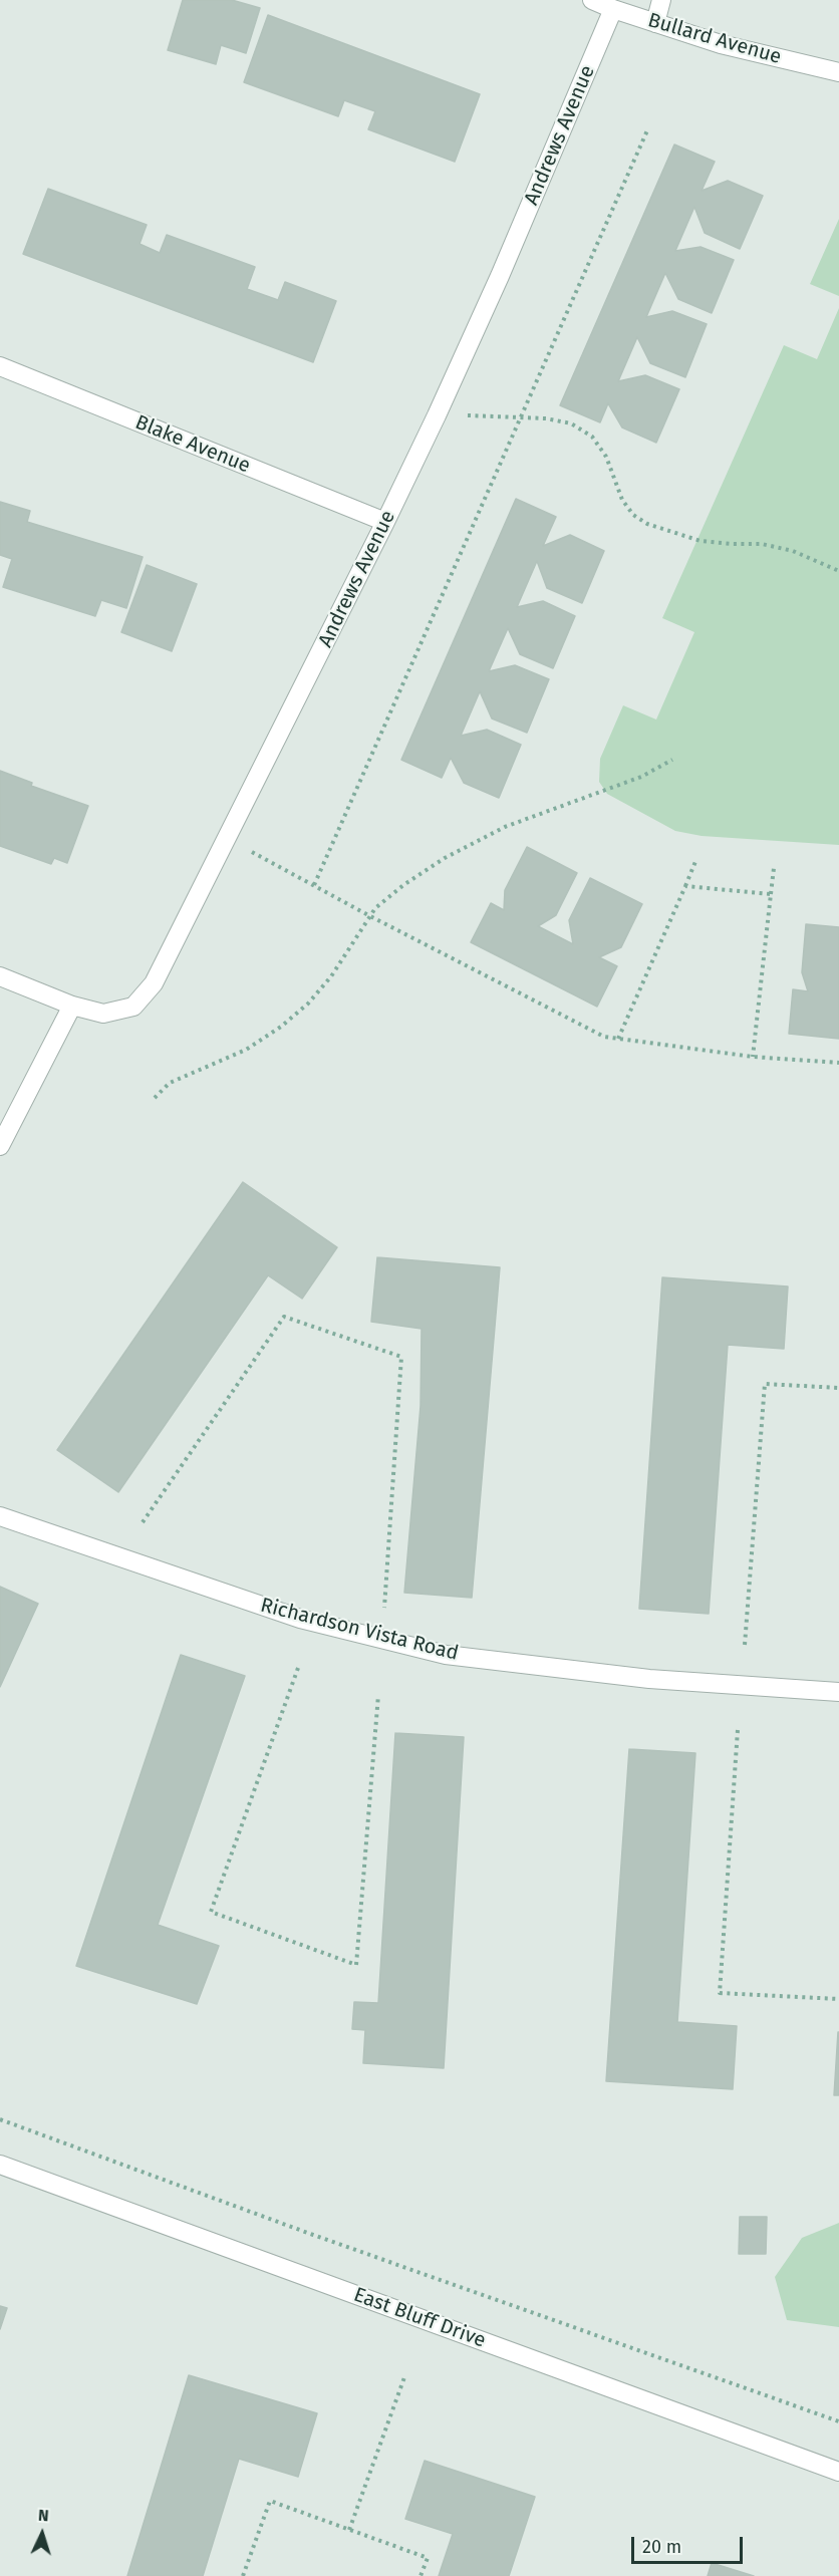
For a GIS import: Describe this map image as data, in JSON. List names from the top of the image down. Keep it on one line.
{"streets":{"street":["Bullard Avenue","Andrews Avenue","Blake Avenue","Richardson Vista Road","East Bluff Drive"]},"crossings":[["Bullard Avenue","Andrews Avenue"],["Andrews Avenue","Blake Avenue"]],"scale_bar":"20 m","north":"top"}
